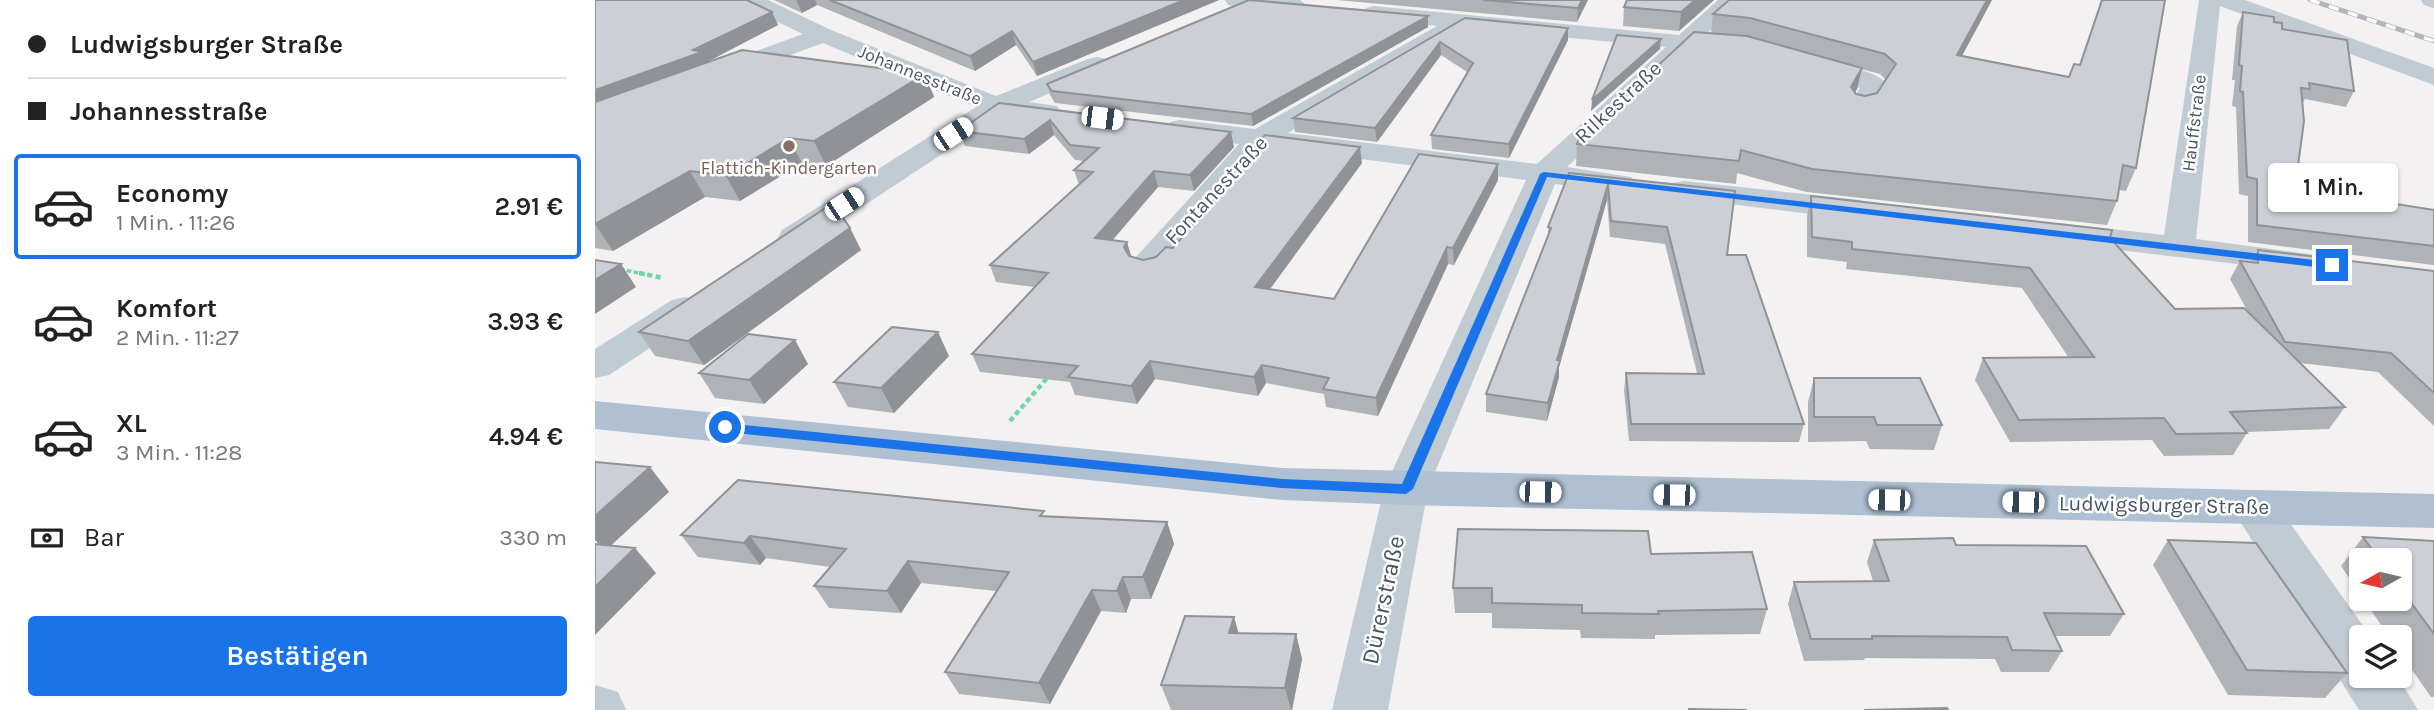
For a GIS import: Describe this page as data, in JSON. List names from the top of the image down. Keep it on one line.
{"streets":{"main road":["Ludwigsburger Straße"],"street":["Johannesstraße","Rilkestraße","Hauffstraße","Fontanestraße","Dürerstraße"]},"crossings":[["Rilkestraße","Ludwigsburger Straße"],["Rilkestraße","Dürerstraße"],["Ludwigsburger Straße","Dürerstraße"]],"places":["Flattich-Kindergarten"],"north":"left","page":{"banner":["Ludwigsburger Straße","Johannesstraße"],"list":[{"name":"Economy","note":"1 Min. · 11:26","value":"2.91 €"},{"name":"Komfort","note":"2 Min. · 11:27","value":"3.93 €"},{"name":"XL","note":"3 Min. · 11:28","value":"4.94 €"}],"bubble":"1 Min.","pay":["Bar","330 m"],"buttons":"Bestätigen"}}
